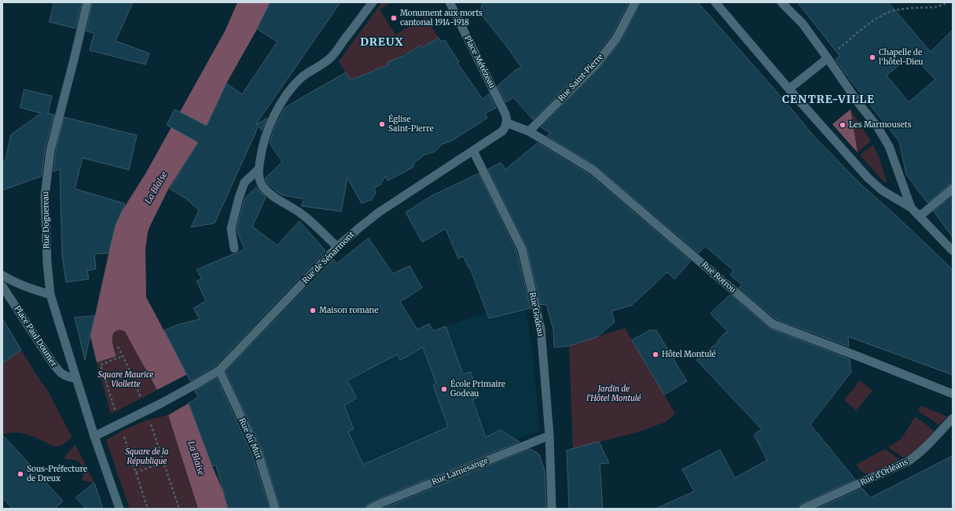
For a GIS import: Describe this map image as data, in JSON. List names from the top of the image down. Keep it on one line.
{"streets":{"street":["Place Métézeau","Rue Saint-Pierre","Rue Doguereau","Rue de Sénarmont","Rue Rotrou","Rue Godeau","Place Paul Doumer","Rue du Mur","Rue Lamesange","Rue d'Orléans"]},"crossings":[["Place Métézeau","Rue de Sénarmont"],["Place Métézeau","Rue Rotrou"],["Rue Saint-Pierre","Rue Rotrou"],["Rue Doguereau","Rue de Sénarmont"],["Rue Doguereau","Place Paul Doumer"],["Rue de Sénarmont","Rue Rotrou"],["Rue de Sénarmont","Rue Godeau"],["Rue de Sénarmont","Rue du Mur"],["Rue Godeau","Rue Lamesange"]],"districts":["DREUX","CENTRE-VILLE"],"water":["La Blaise"],"parks":["Square Maurice Viollette","Jardin de l'Hôtel Montulé","Square de la République"],"places":["Monument aux morts cantonal 1914-1918","Chapelle de l’hôtel-Dieu","Église Saint-Pierre","Les Marmousets","Maison romane","Hôtel Montulé","École Primaire Godeau","Sous-Préfecture de Dreux"]}
